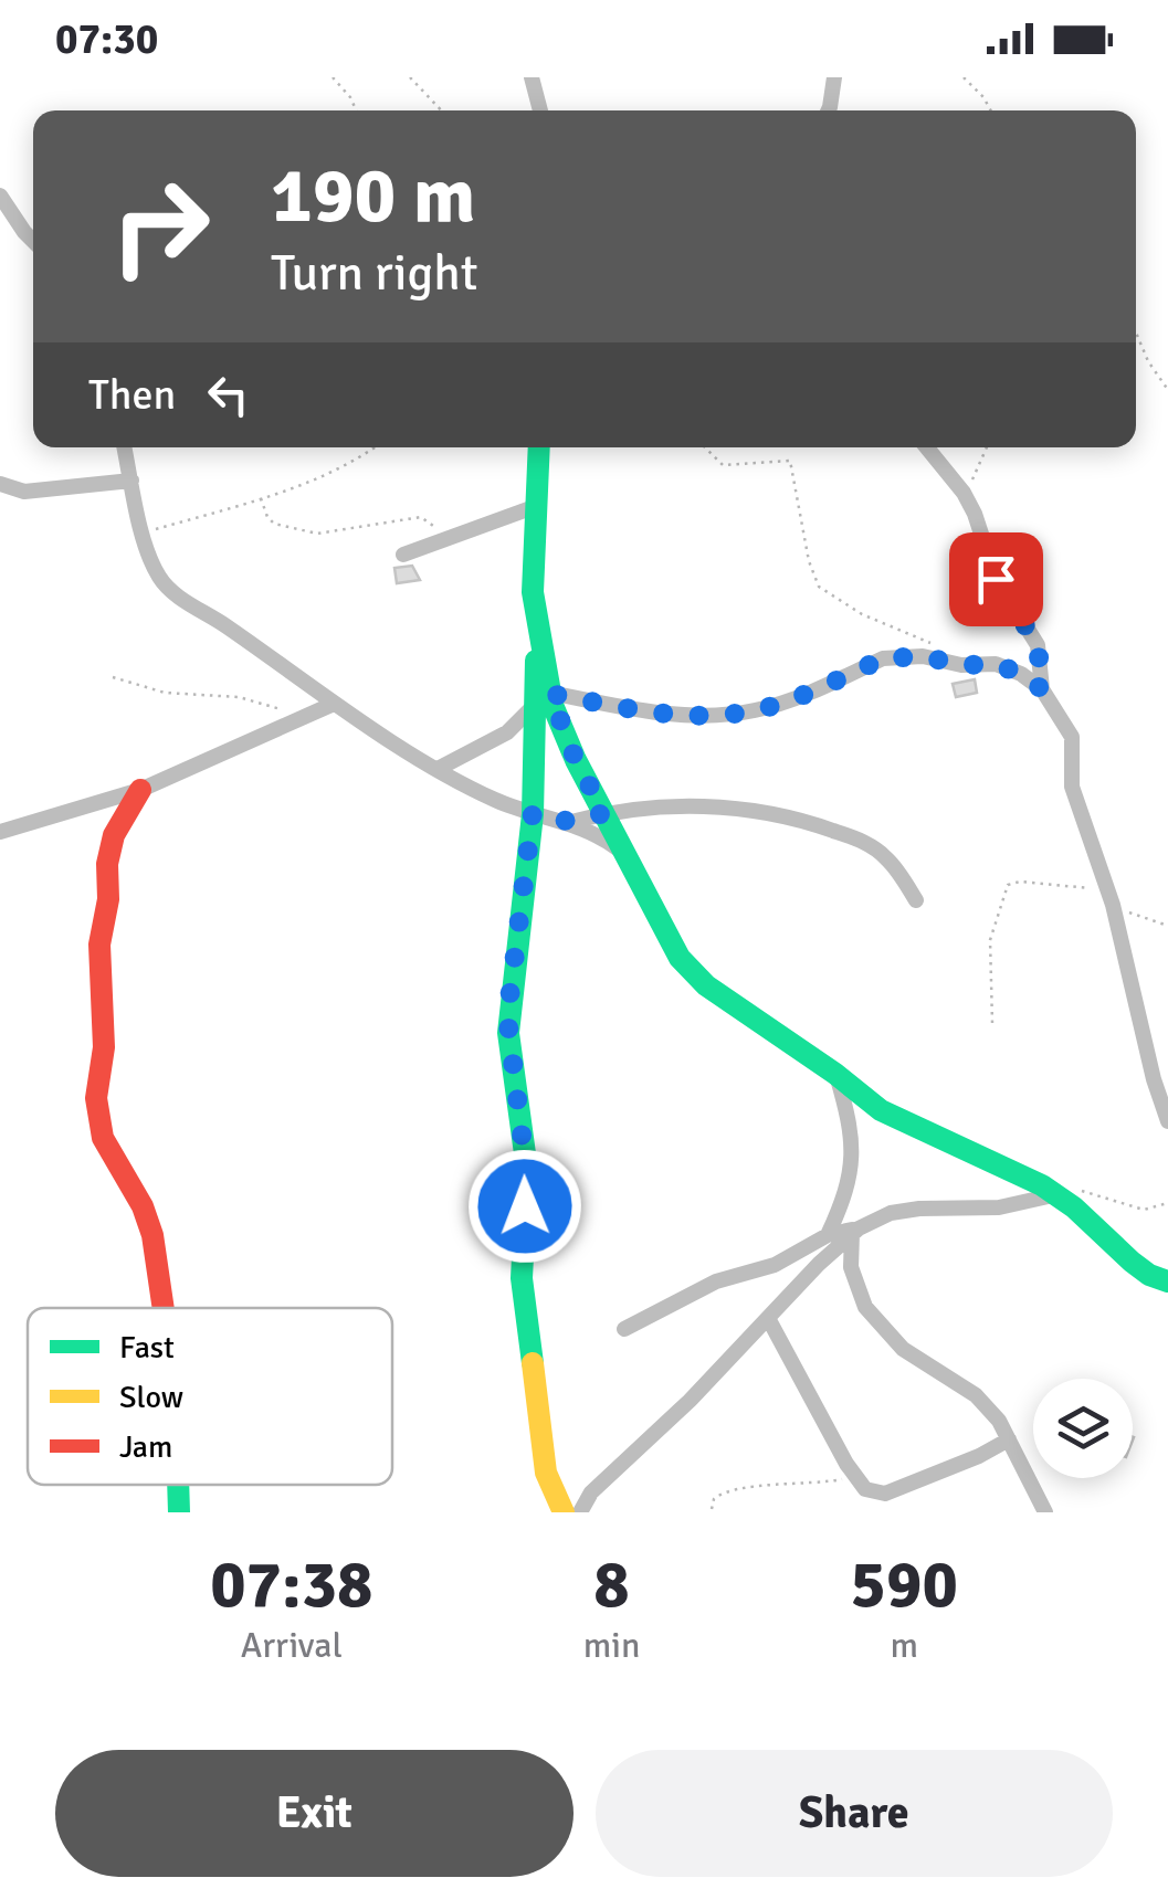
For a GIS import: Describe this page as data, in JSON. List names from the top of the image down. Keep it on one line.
{"legend":["Fast","Slow","Jam"],"page":{"status":"07:30","turn":["190 m","Turn right"],"then":"Then","eta":["07:38","Arrival","8","min","590","m"],"buttons":["Exit","Share"]}}
